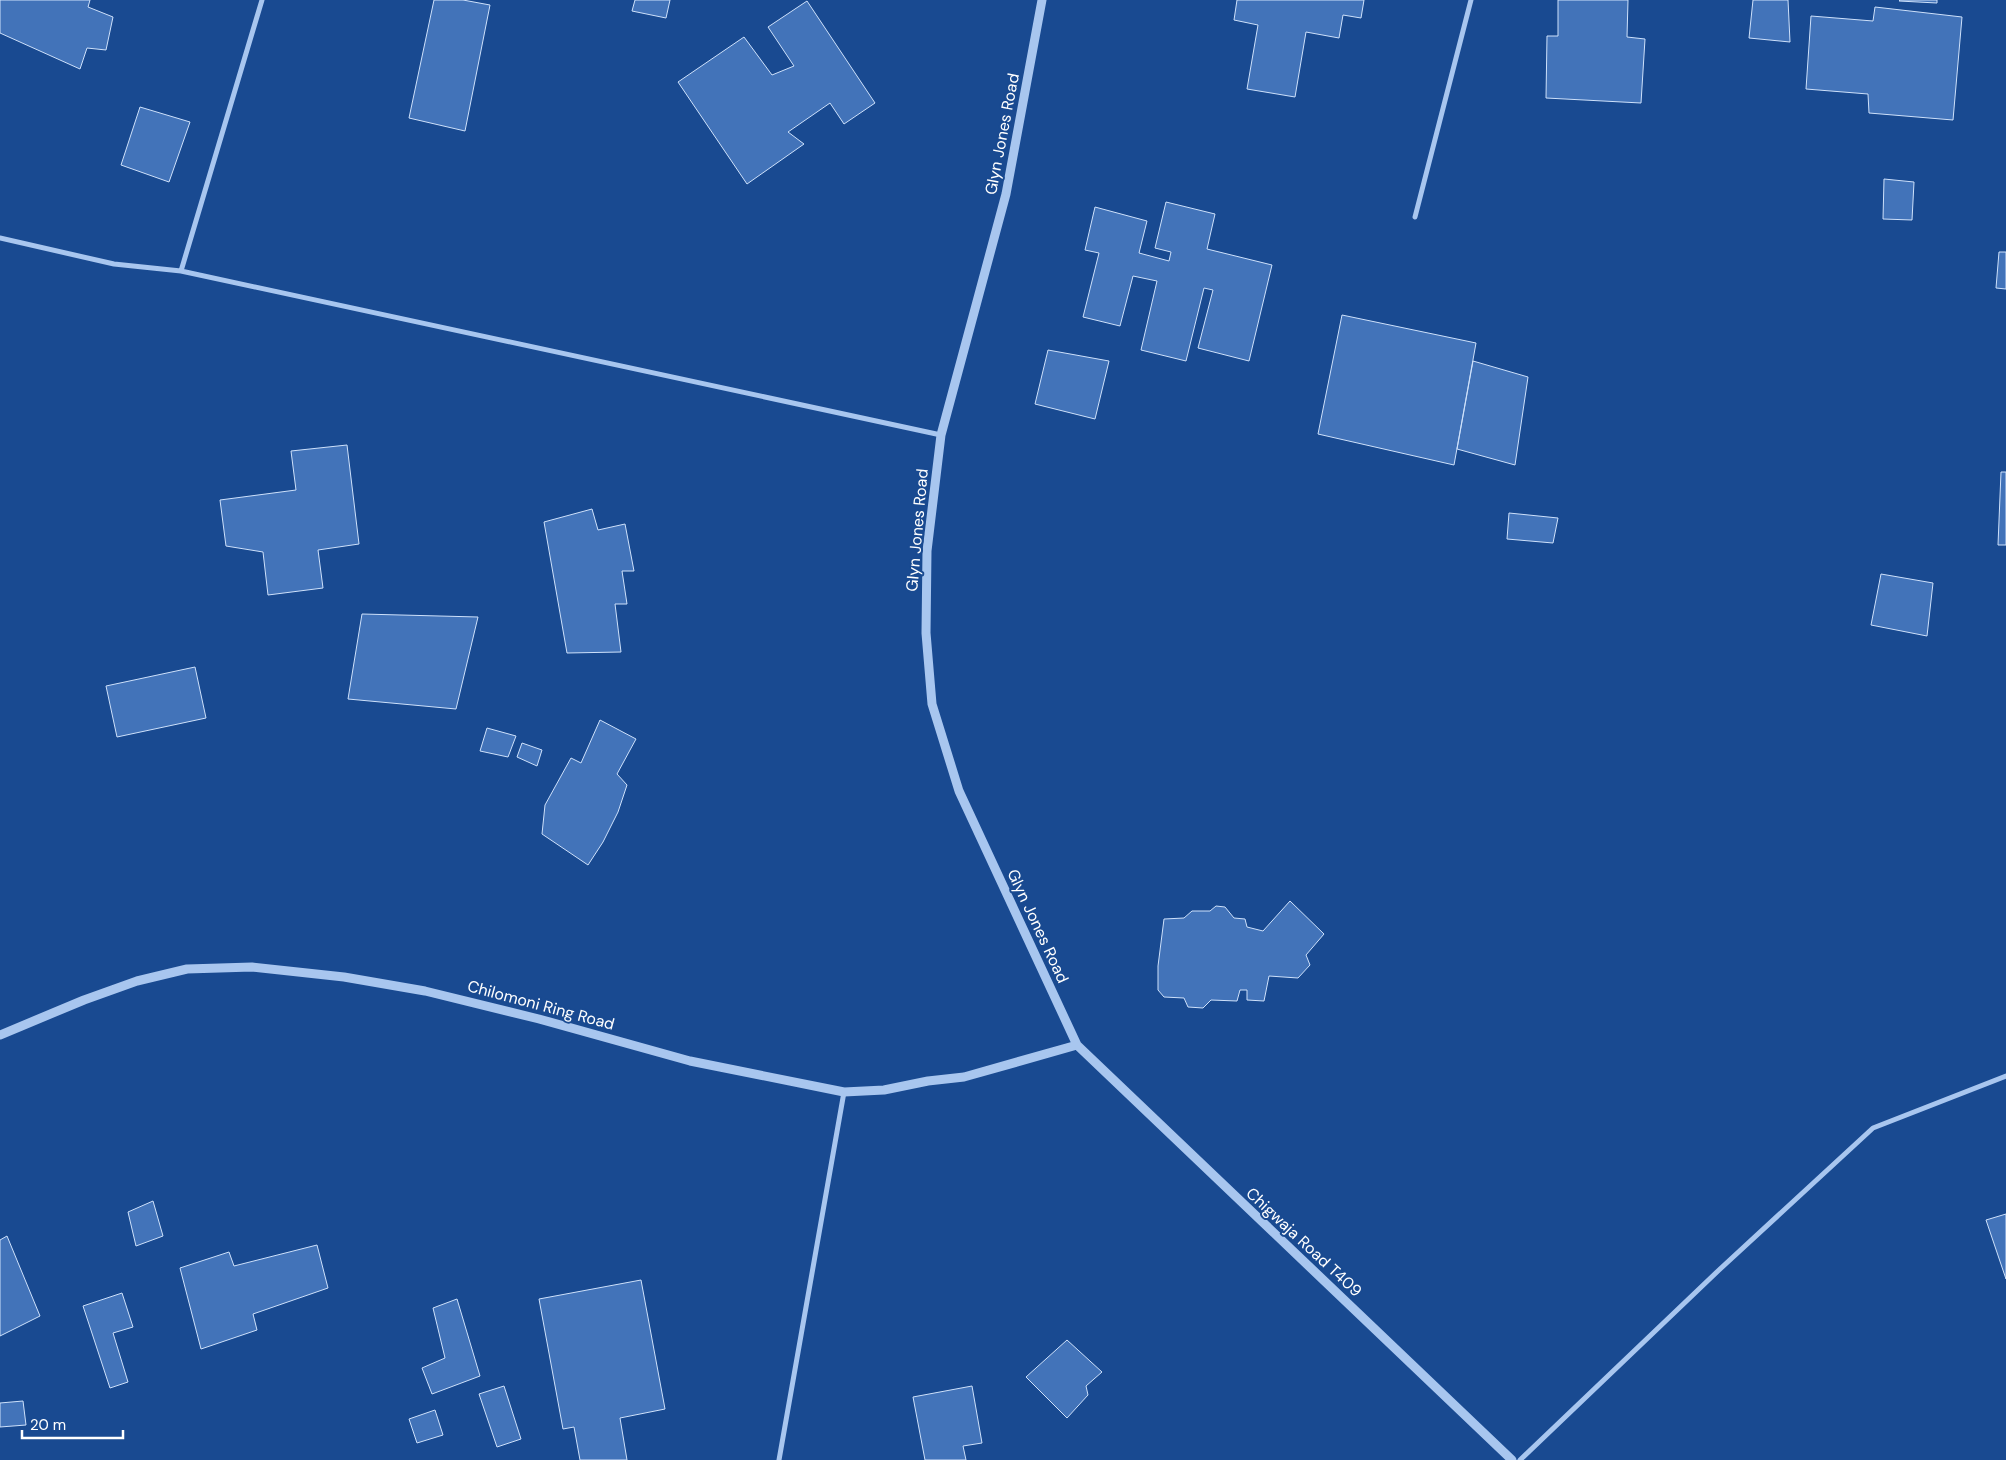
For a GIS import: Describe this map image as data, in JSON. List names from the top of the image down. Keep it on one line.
{"streets":{"street":["Glyn Jones Road","Chilomoni Ring Road","Chigwaja Road T409"]},"crossings":[["Glyn Jones Road","Chilomoni Ring Road"],["Glyn Jones Road","Chigwaja Road T409"],["Chilomoni Ring Road","Chigwaja Road T409"]],"scale_bar":"20 m"}
